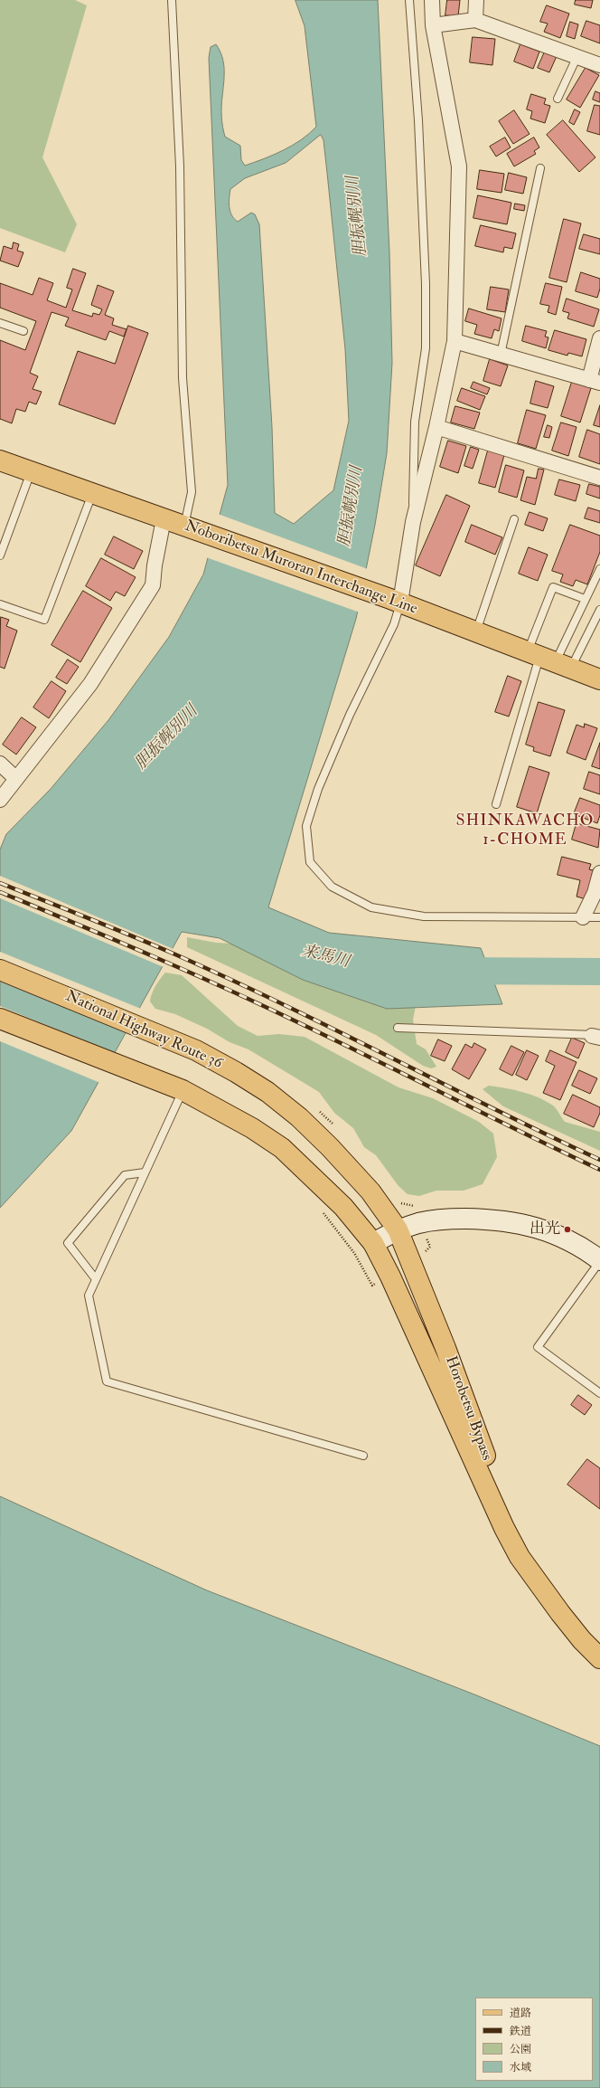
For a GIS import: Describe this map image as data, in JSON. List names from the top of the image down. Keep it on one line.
{"streets":{"main road":["Noboribetsu Muroran Interchange Line","National Highway Route 36","Horobetsu Bypass"]},"crossings":[["National Highway Route 36","Horobetsu Bypass"]],"districts":["SHINKAWACHO 1-CHOME"],"water":["胆振幌別川","来馬川"],"places":["出光"],"legend":["道路","鉄道","公園","水域"]}
